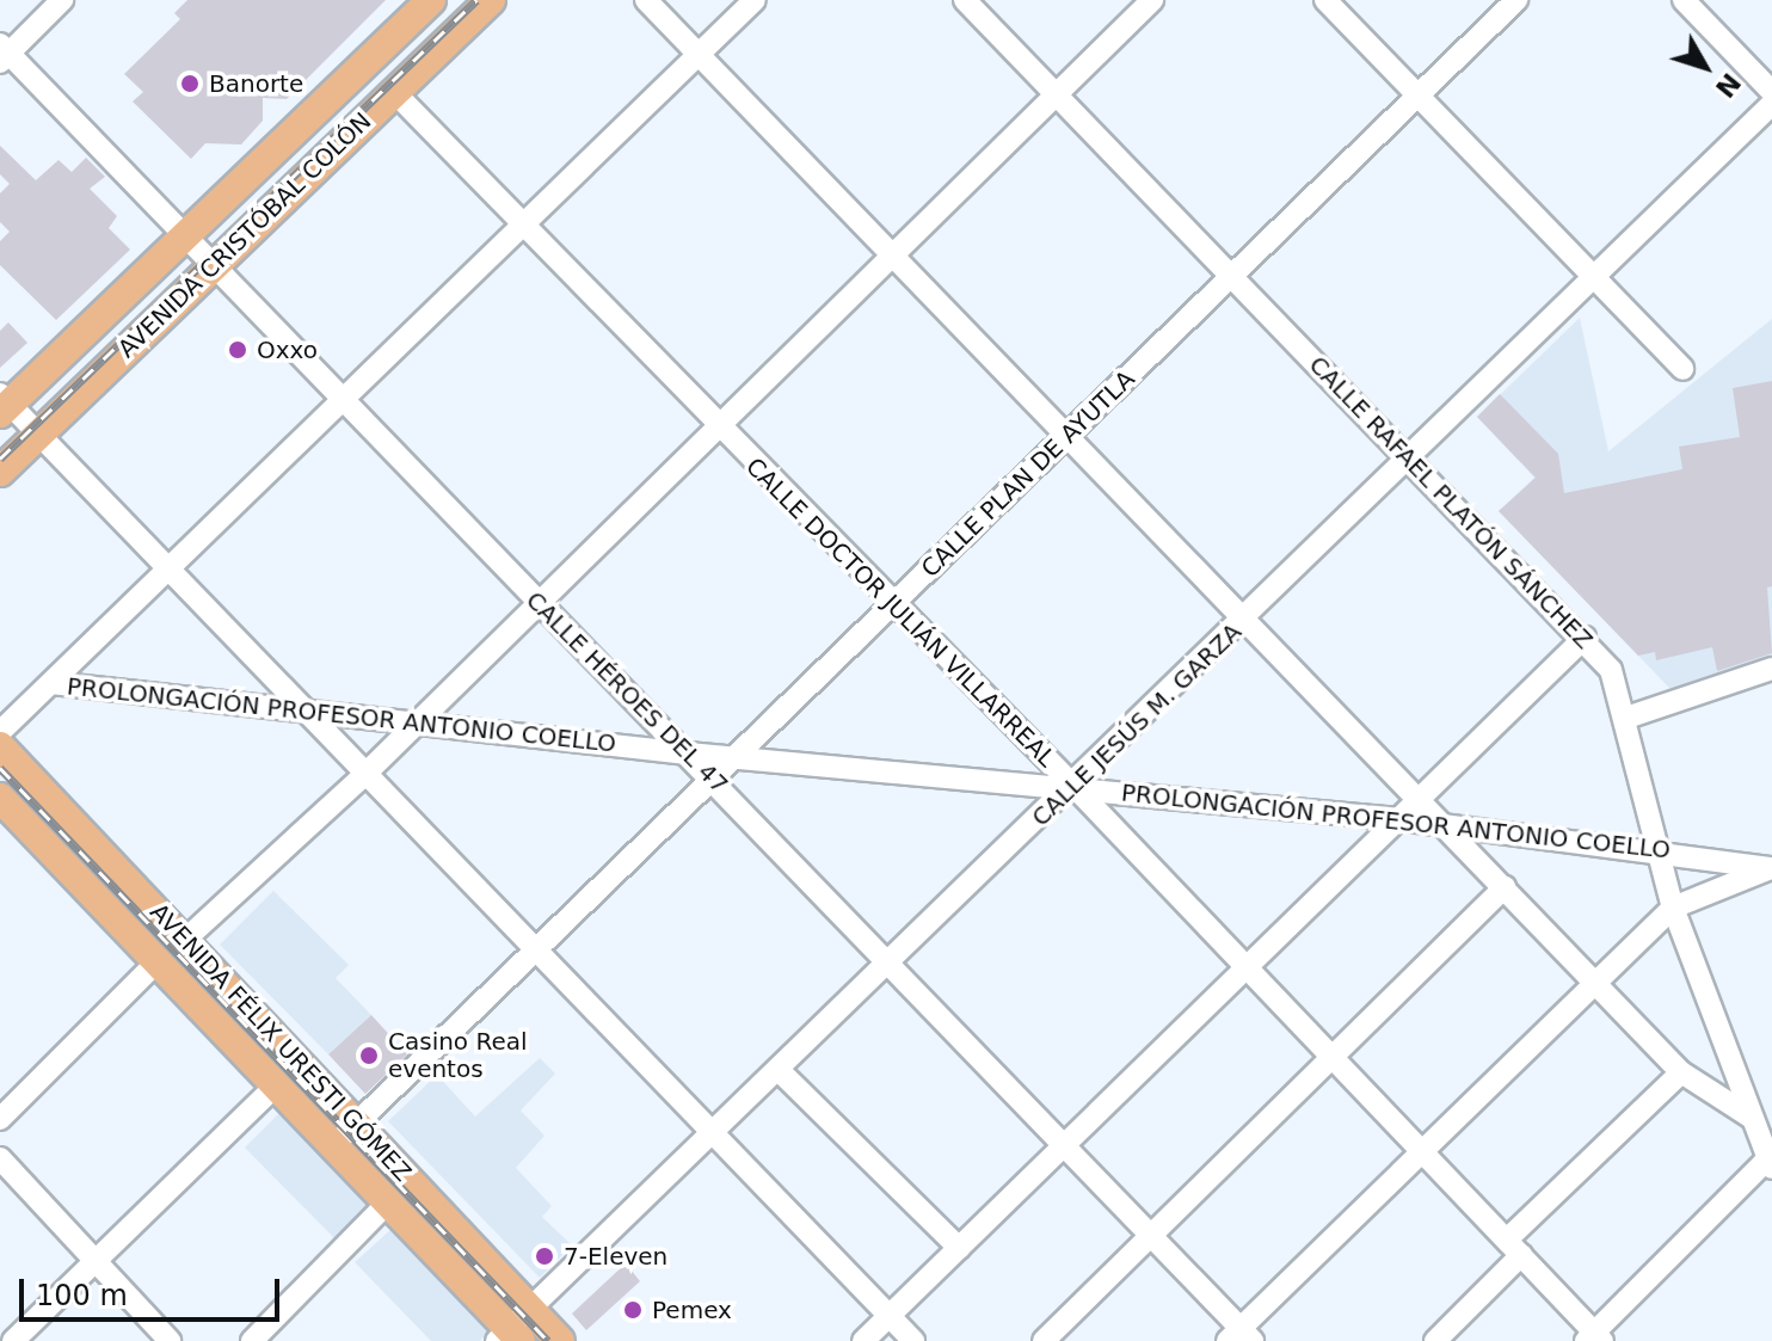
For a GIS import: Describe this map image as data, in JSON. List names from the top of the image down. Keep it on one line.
{"streets":{"main road":["AVENIDA CRISTÓBAL COLÓN","AVENIDA FÉLIX URESTI GÓMEZ"],"street":["CALLE PLAN DE AYUTLA","CALLE RAFAEL PLATÓN SÁNCHEZ","CALLE DOCTOR JULIÁN VILLARREAL","CALLE HÉROES DEL 47","PROLONGACIÓN PROFESOR ANTONIO COELLO","CALLE JESÚS M. GARZA"]},"crossings":[["AVENIDA CRISTÓBAL COLÓN","CALLE DOCTOR JULIÁN VILLARREAL"],["AVENIDA CRISTÓBAL COLÓN","CALLE HÉROES DEL 47"],["CALLE PLAN DE AYUTLA","CALLE RAFAEL PLATÓN SÁNCHEZ"],["CALLE PLAN DE AYUTLA","CALLE DOCTOR JULIÁN VILLARREAL"],["CALLE PLAN DE AYUTLA","CALLE HÉROES DEL 47"],["CALLE PLAN DE AYUTLA","PROLONGACIÓN PROFESOR ANTONIO COELLO"],["CALLE PLAN DE AYUTLA","AVENIDA FÉLIX URESTI GÓMEZ"],["CALLE RAFAEL PLATÓN SÁNCHEZ","PROLONGACIÓN PROFESOR ANTONIO COELLO"],["CALLE RAFAEL PLATÓN SÁNCHEZ","CALLE JESÚS M. GARZA"],["CALLE DOCTOR JULIÁN VILLARREAL","PROLONGACIÓN PROFESOR ANTONIO COELLO"],["CALLE DOCTOR JULIÁN VILLARREAL","CALLE JESÚS M. GARZA"],["CALLE HÉROES DEL 47","PROLONGACIÓN PROFESOR ANTONIO COELLO"],["CALLE HÉROES DEL 47","CALLE JESÚS M. GARZA"],["PROLONGACIÓN PROFESOR ANTONIO COELLO","CALLE JESÚS M. GARZA"],["CALLE JESÚS M. GARZA","AVENIDA FÉLIX URESTI GÓMEZ"]],"places":["Banorte","Oxxo","Casino Real eventos","7-Eleven","Pemex"],"scale_bar":"100 m","north":"bottom right"}
